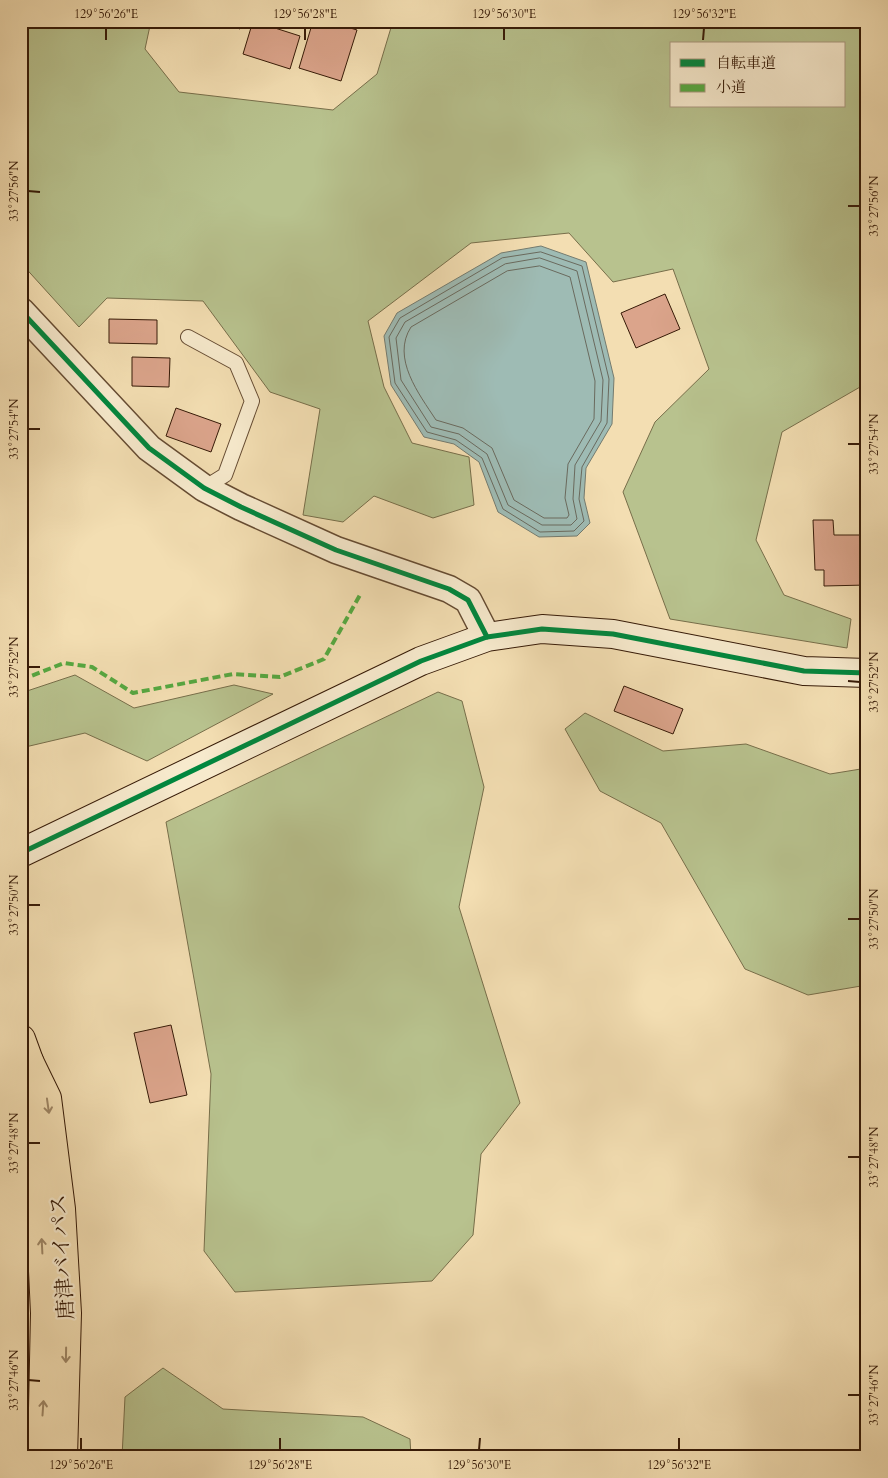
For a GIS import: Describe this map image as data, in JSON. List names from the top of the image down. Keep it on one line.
{"streets":{"highway":["唐津バイパス"]},"legend":["自転車道","小道"],"coordinates":["129°56'26\"E","129°56'28\"E","129°56'30\"E","129°56'32\"E","33°27'56\"N","33°27'54\"N","33°27'52\"N","33°27'50\"N","33°27'48\"N","33°27'46\"N"]}
